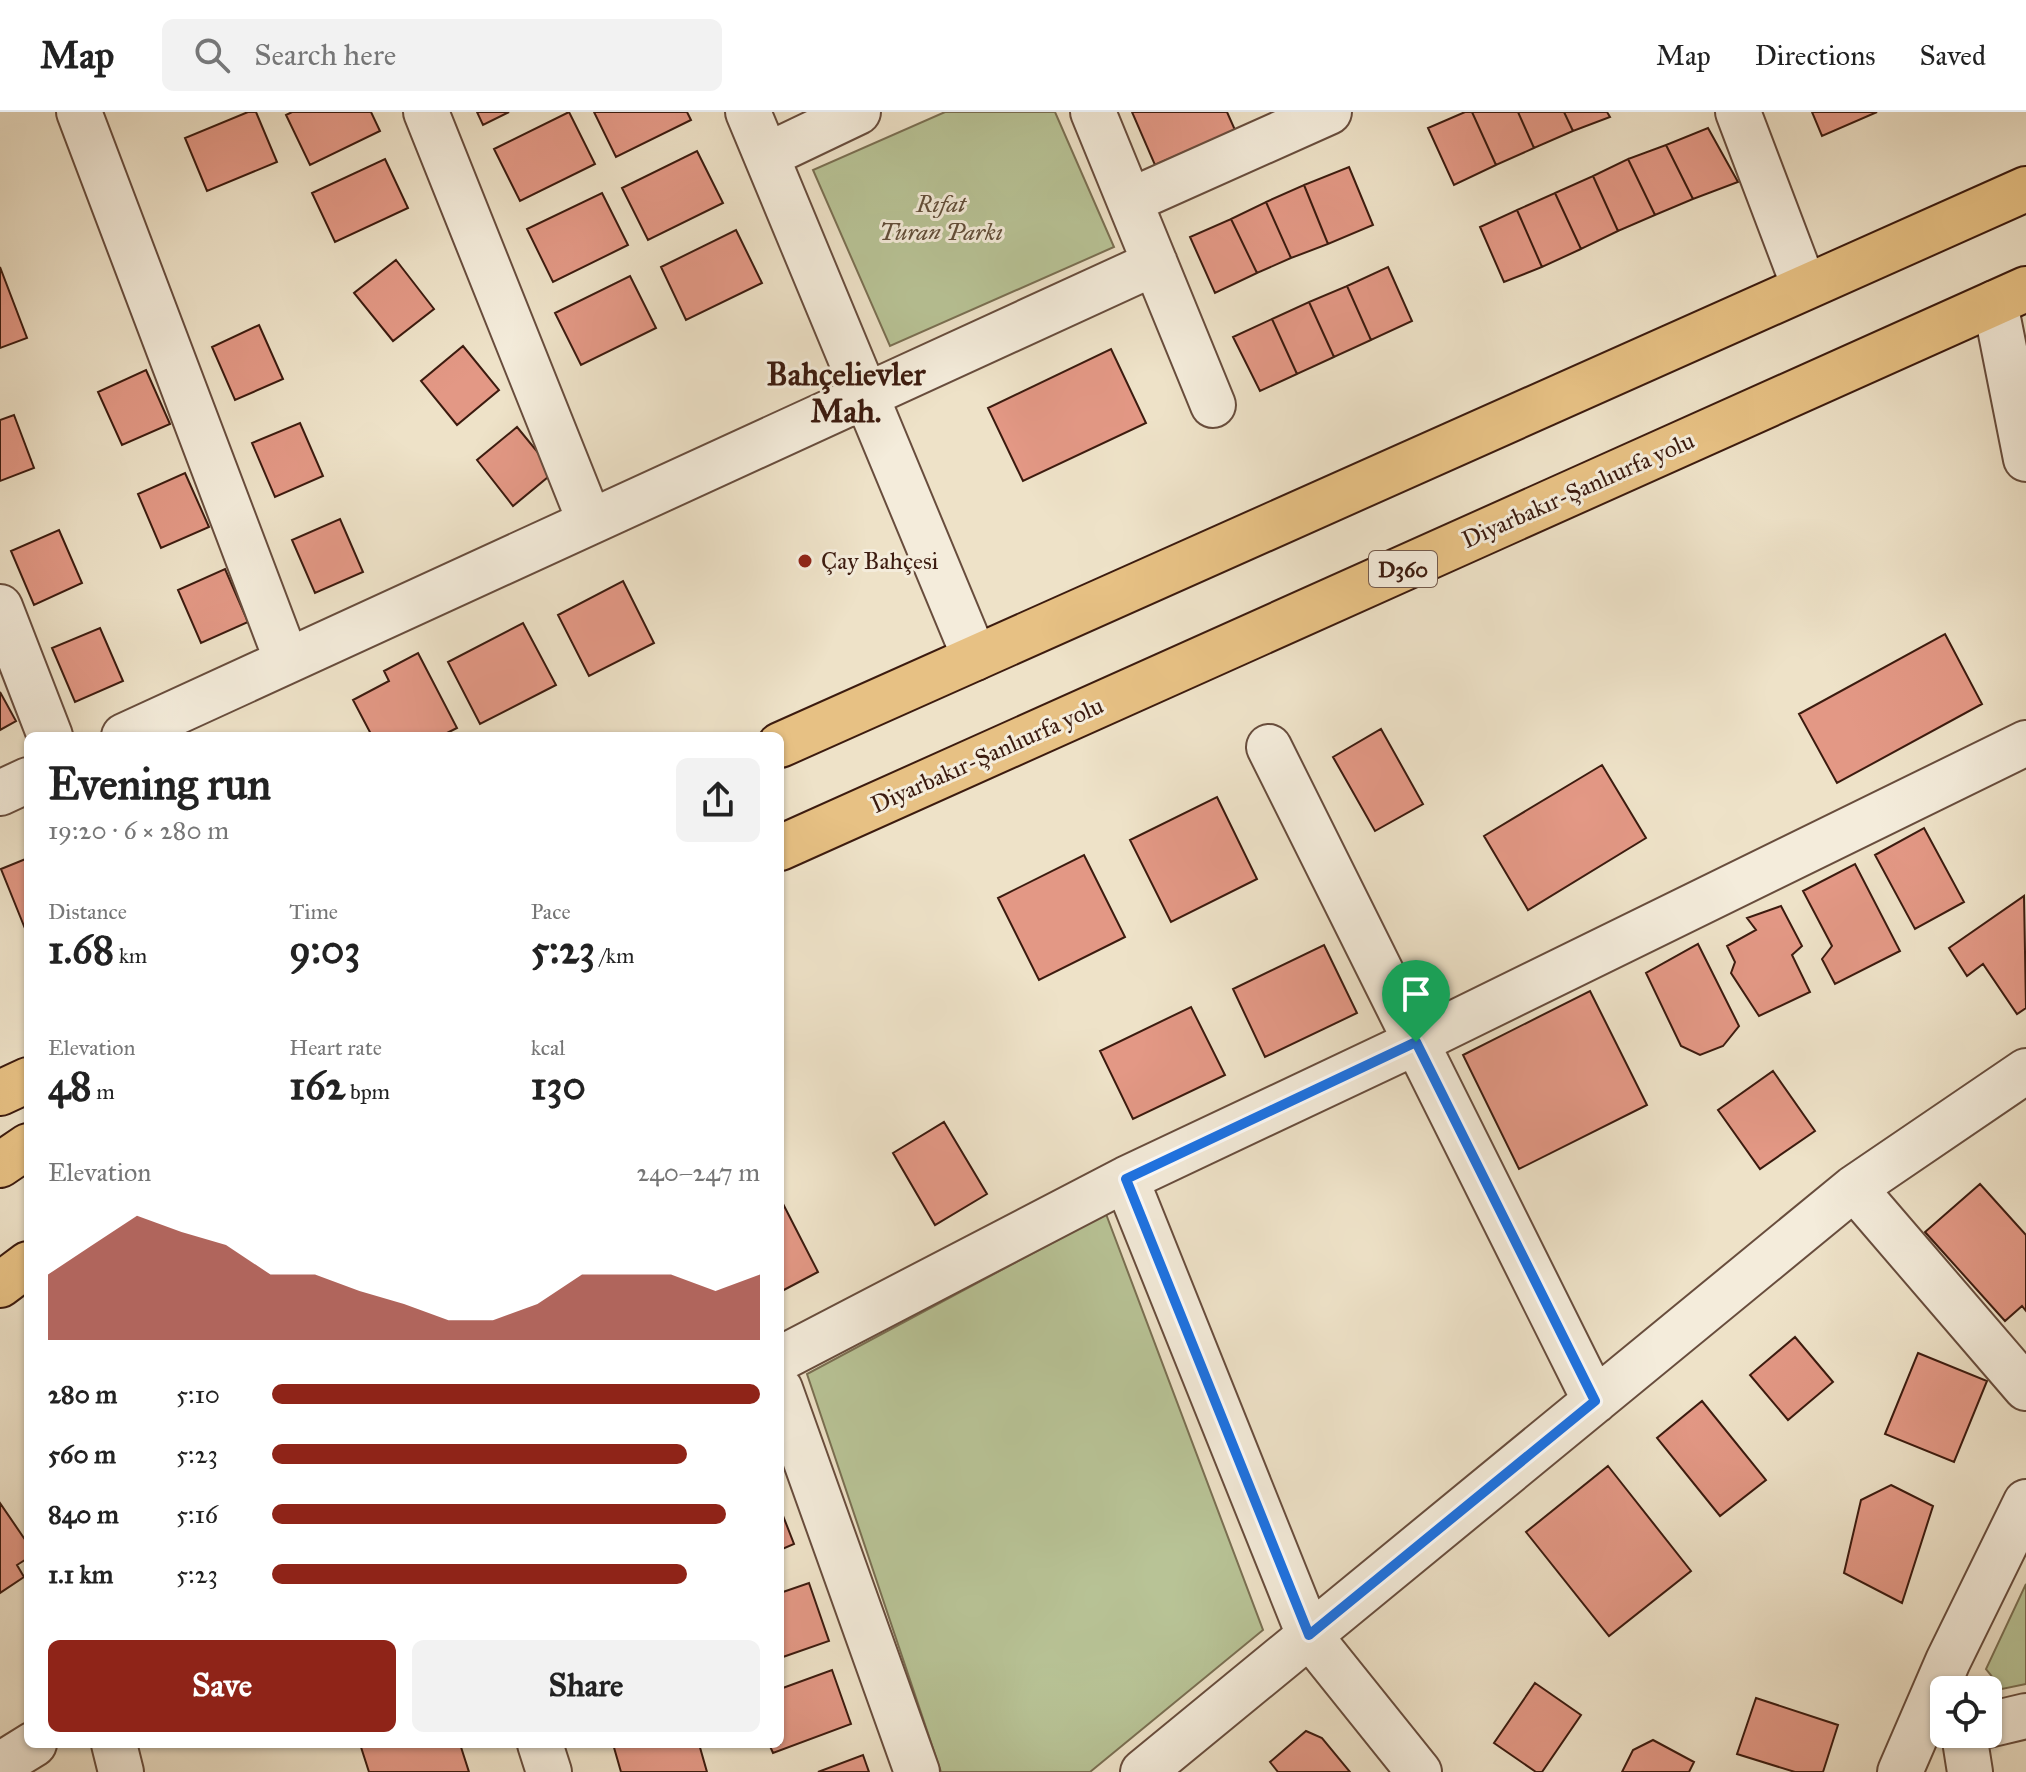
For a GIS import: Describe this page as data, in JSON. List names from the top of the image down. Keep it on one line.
{"streets":{"main road":["Diyarbakır-Şanlıurfa yolu","D360"]},"districts":["Bahçelievler Mah."],"parks":["Rıfat Turan Parkı"],"places":["Çay Bahçesi"],"page":{"header":"Map","search":"Search here","nav":["Map","Directions","Saved"],"heading":["Evening run","19:20 · 6 × 280 m"],"stats":[["Distance","1.68 km"],["Time","9:03"],["Pace","5:23 /km"],["Elevation","48 m"],["Heart rate","162 bpm"],["kcal","130"]],"chart":["Elevation","240–247 m"],"list":[{"name":"280 m","note":"5:10"},{"name":"560 m","note":"5:23"},{"name":"840 m","note":"5:16"},{"name":"1.1 km","note":"5:23"}],"buttons":["Save","Share"]}}
